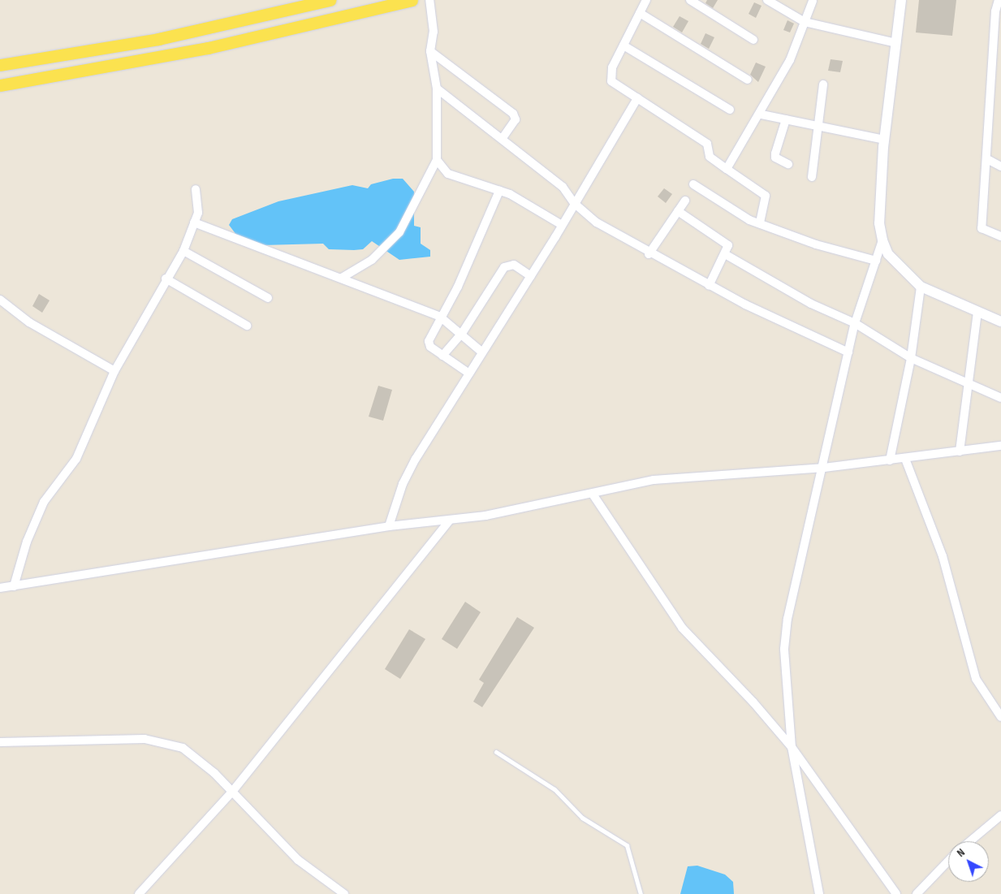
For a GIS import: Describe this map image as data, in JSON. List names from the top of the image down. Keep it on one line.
{"north":"top left"}
